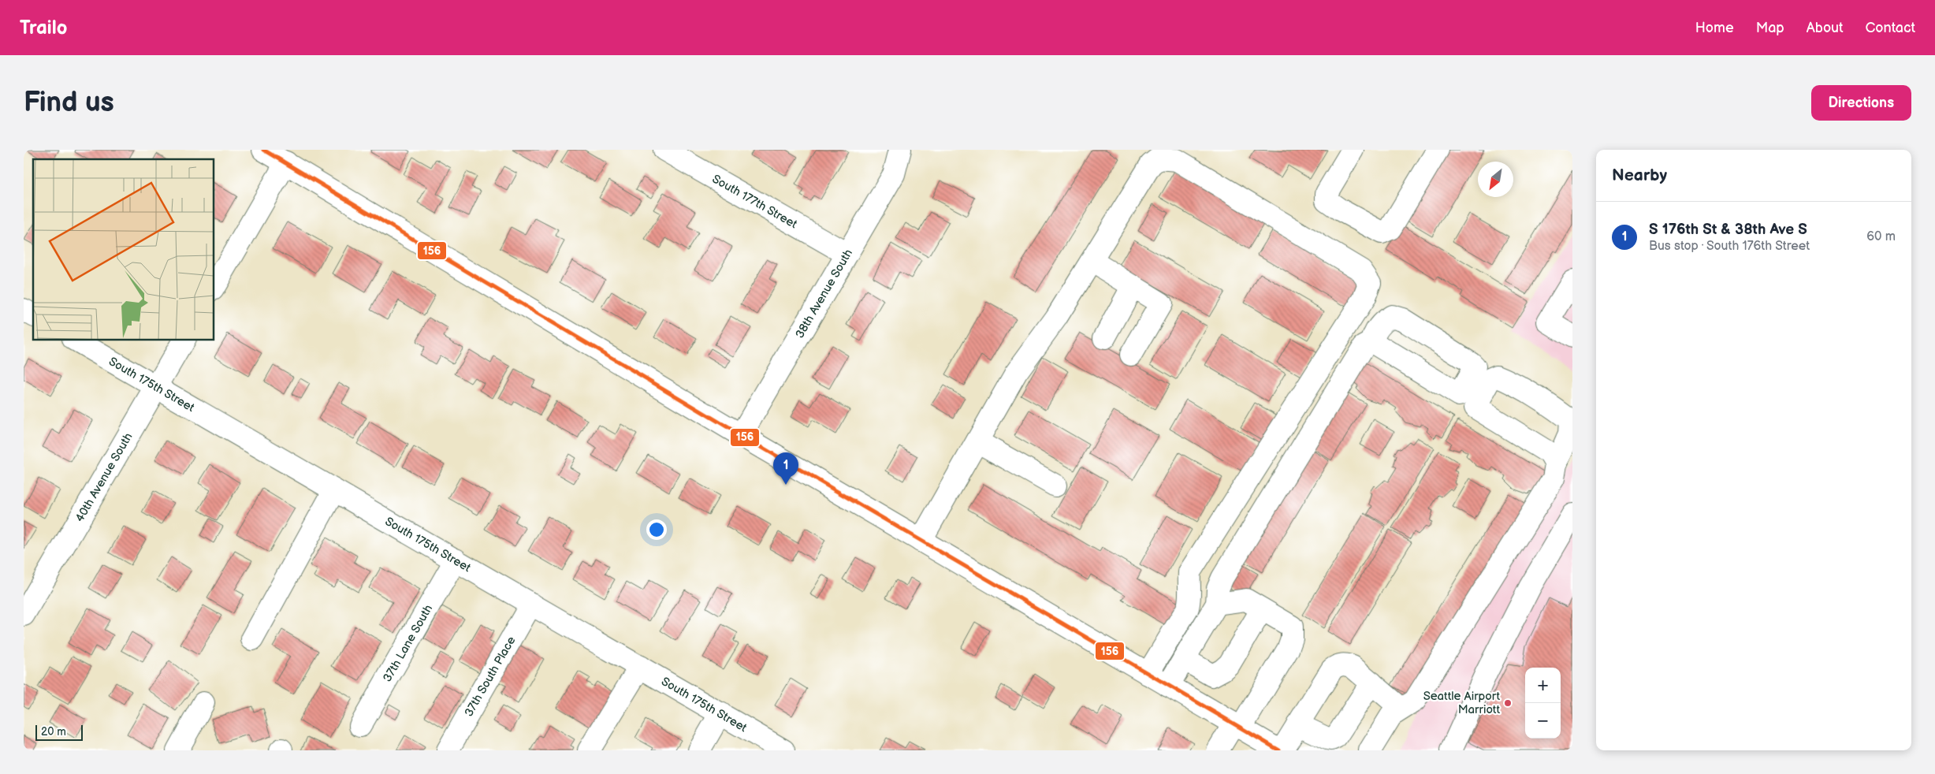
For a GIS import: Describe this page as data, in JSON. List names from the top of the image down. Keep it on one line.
{"streets":{"street":["South 177th Street","38th Avenue South","South 175th Street","40th Avenue South","37th Lane South","37th South Place"]},"crossings":[["South 177th Street","38th Avenue South"],["South 175th Street","40th Avenue South"],["South 175th Street","37th Lane South"],["South 175th Street","37th South Place"]],"places":["Seattle Airport Marriott"],"lines":["transit line 156"],"scale_bar":"20 m","north":"bottom left","page":{"header":"Trailo","nav":["Home","Map","About","Contact"],"buttons":"Directions","title":"Find us","heading":"Nearby","list":[{"mark":"1","name":"S 176th St & 38th Ave S","note":"Bus stop · South 176th Street","value":"60 m"}],"pins":"1","map_buttons":["+","−"],"scale":"20 m"}}
